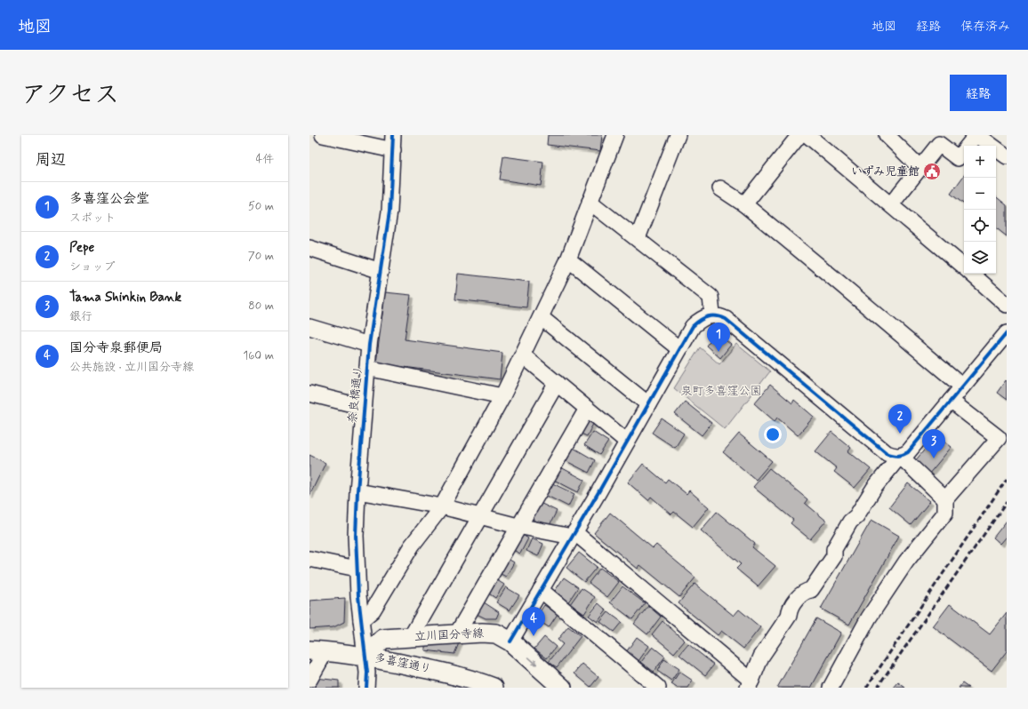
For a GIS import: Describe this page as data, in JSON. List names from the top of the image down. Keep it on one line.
{"streets":{"main road":["立川国分寺線","多喜窪通り"],"street":["奈良橋通り"]},"crossings":[["奈良橋通り","立川国分寺線"],["奈良橋通り","多喜窪通り"],["立川国分寺線","多喜窪通り"]],"parks":["泉町多喜窪公園"],"places":{"public building":["いずみ児童館"]},"page":{"header":"地図","nav":["地図","経路","保存済み"],"title":"アクセス","buttons":"経路","heading":["周辺","4件"],"map_buttons":["+","−"],"list":[{"mark":"1","name":"多喜窪公会堂","note":"スポット","value":"50 m"},{"mark":"2","name":"Pepe","note":"ショップ","value":"70 m"},{"mark":"3","name":"Tama Shinkin Bank","note":"銀行","value":"80 m"},{"mark":"4","name":"国分寺泉郵便局","note":"公共施設 · 立川国分寺線","value":"160 m"}],"pins":["1","2","3","4"]}}
